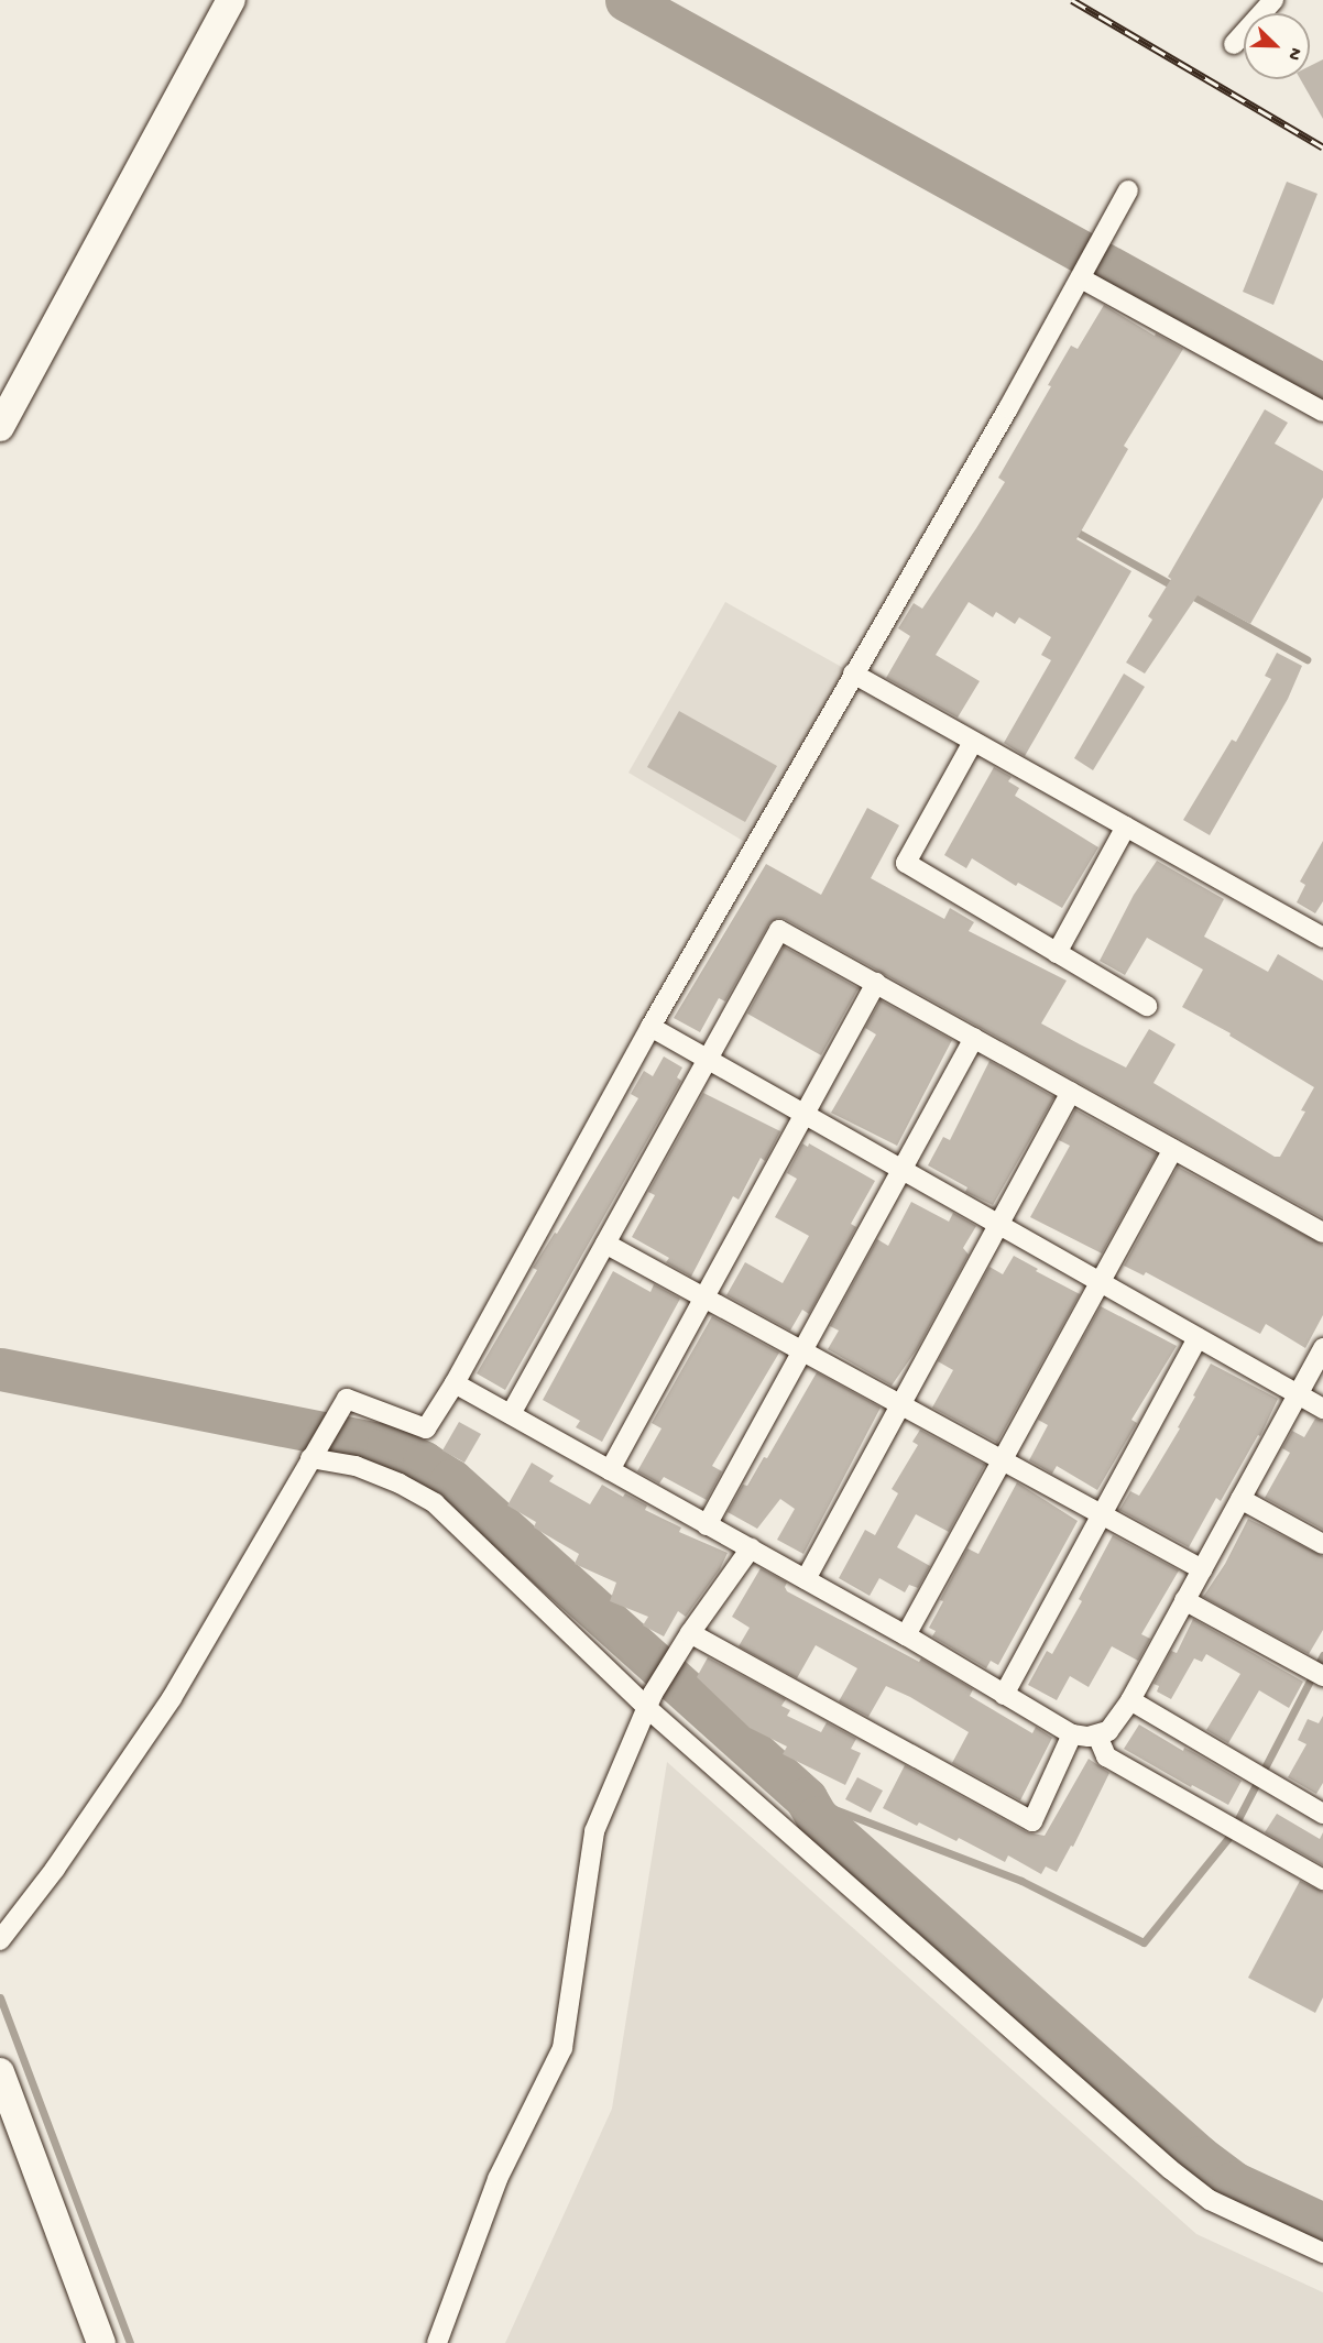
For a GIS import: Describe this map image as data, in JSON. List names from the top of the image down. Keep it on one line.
{"north":"bottom right"}
